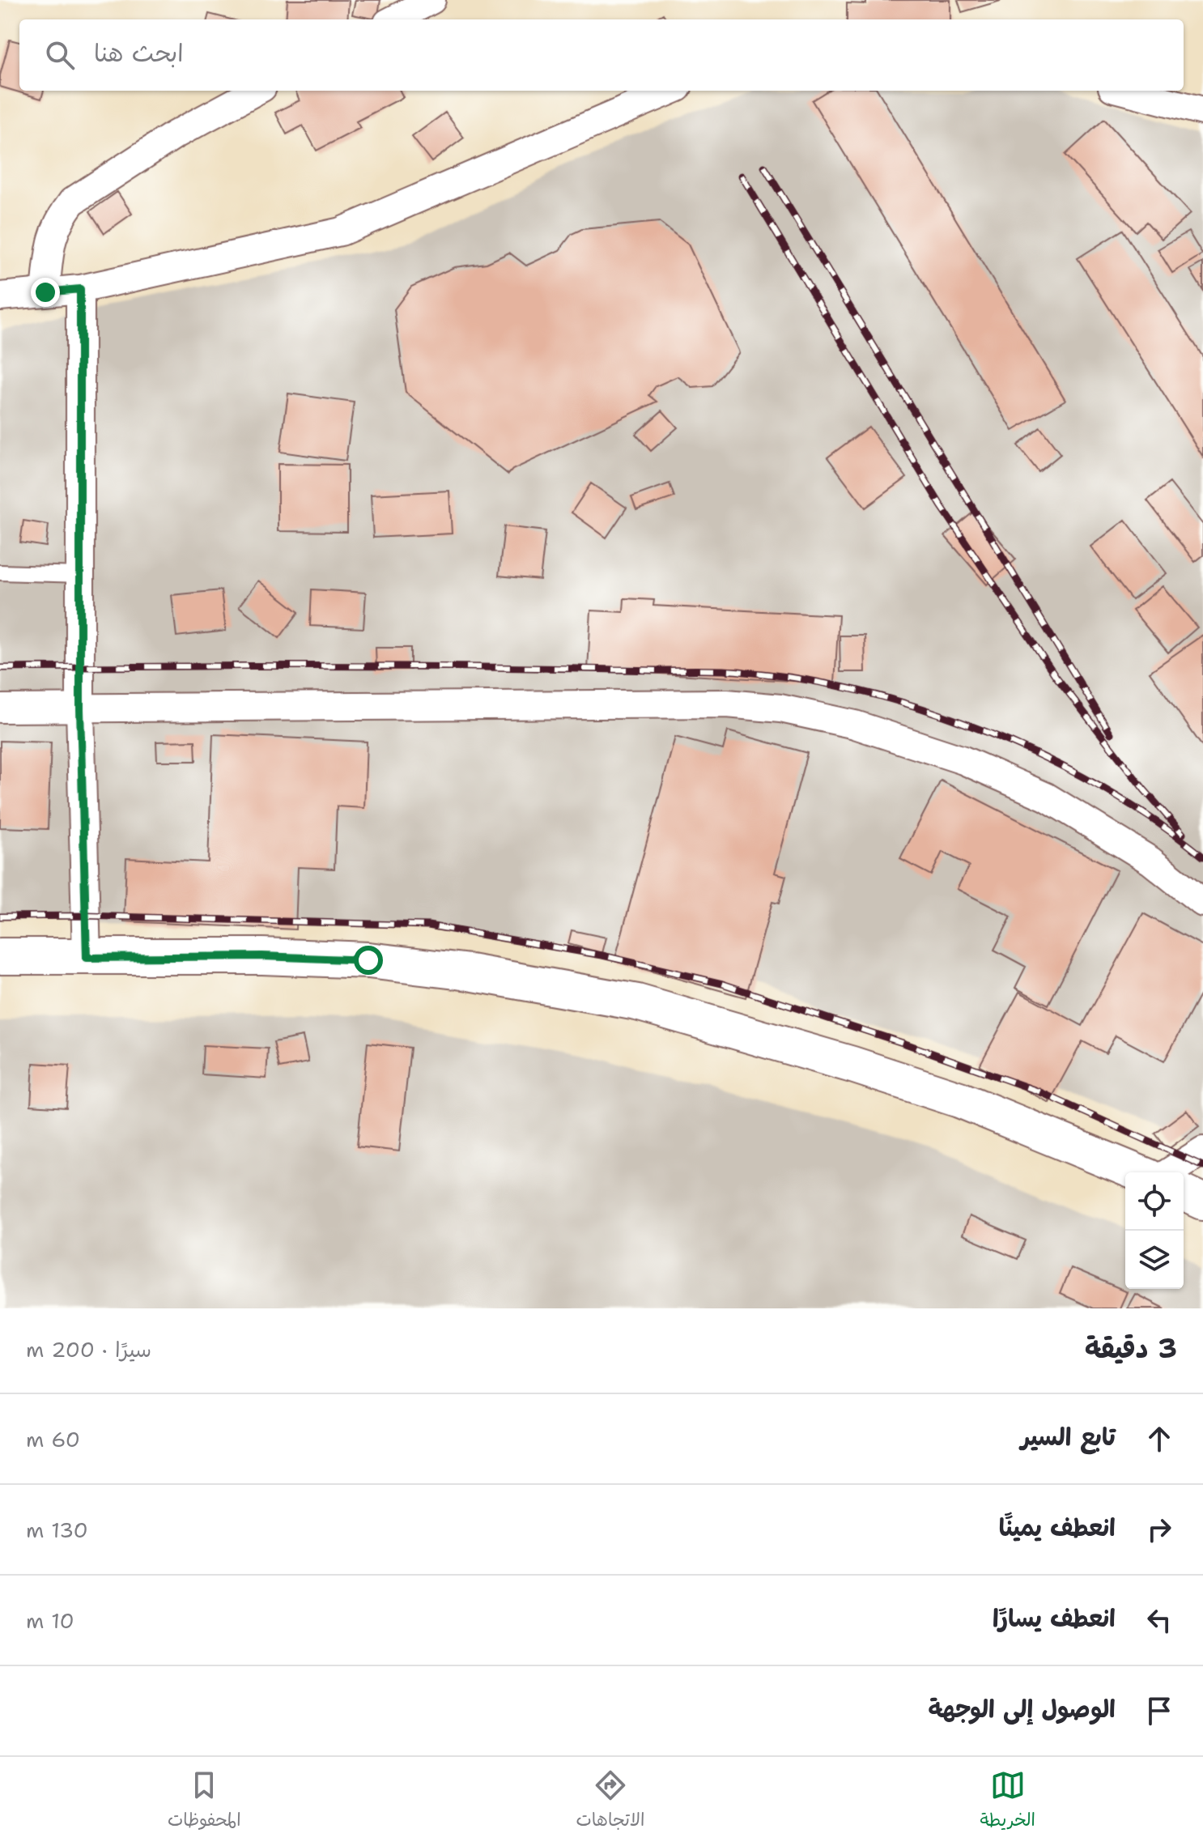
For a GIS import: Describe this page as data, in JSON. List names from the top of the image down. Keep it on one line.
{"page":{"search":"ابحث هنا","heading":["3 دقيقة","سيرًا · 200 m"],"list":[["تابع السير","60 m"],["انعطف يمينًا","130 m"],["انعطف يسارًا","10 m"],"الوصول إلى الوجهة"],"nav":["الخريطة","الاتجاهات","المحفوظات"]}}
